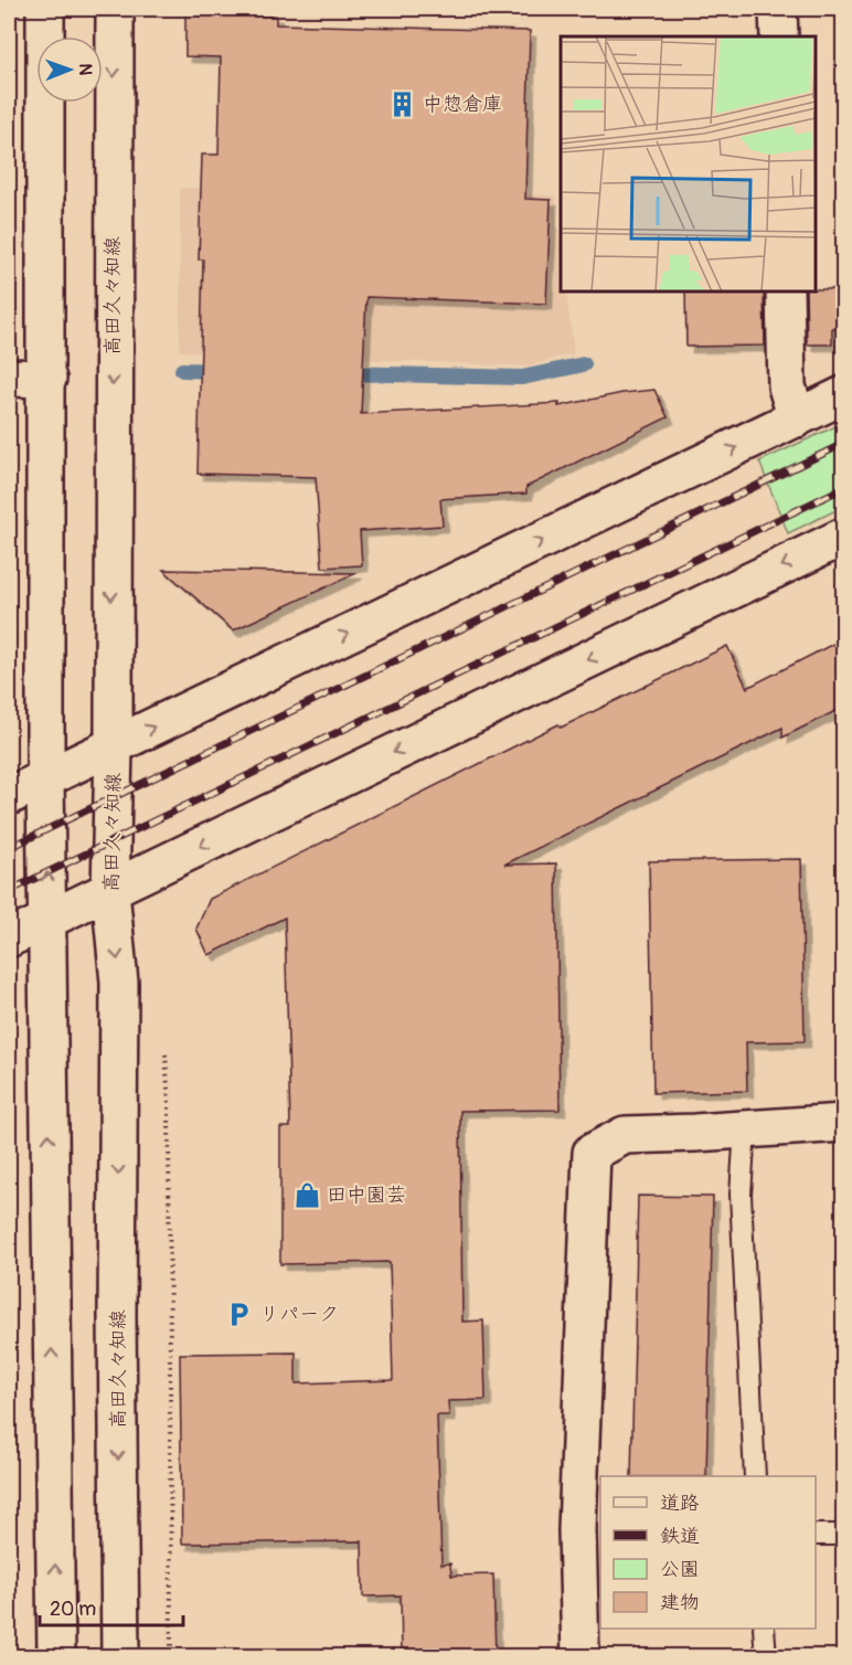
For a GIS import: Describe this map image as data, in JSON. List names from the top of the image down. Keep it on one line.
{"streets":{"main road":["高田久々知線"]},"places":{"building":["中惣倉庫"],"shop":["田中園芸"],"parking":["リパーク"]},"legend":["道路","鉄道","公園","建物"],"scale_bar":"20 m","north":"right"}
